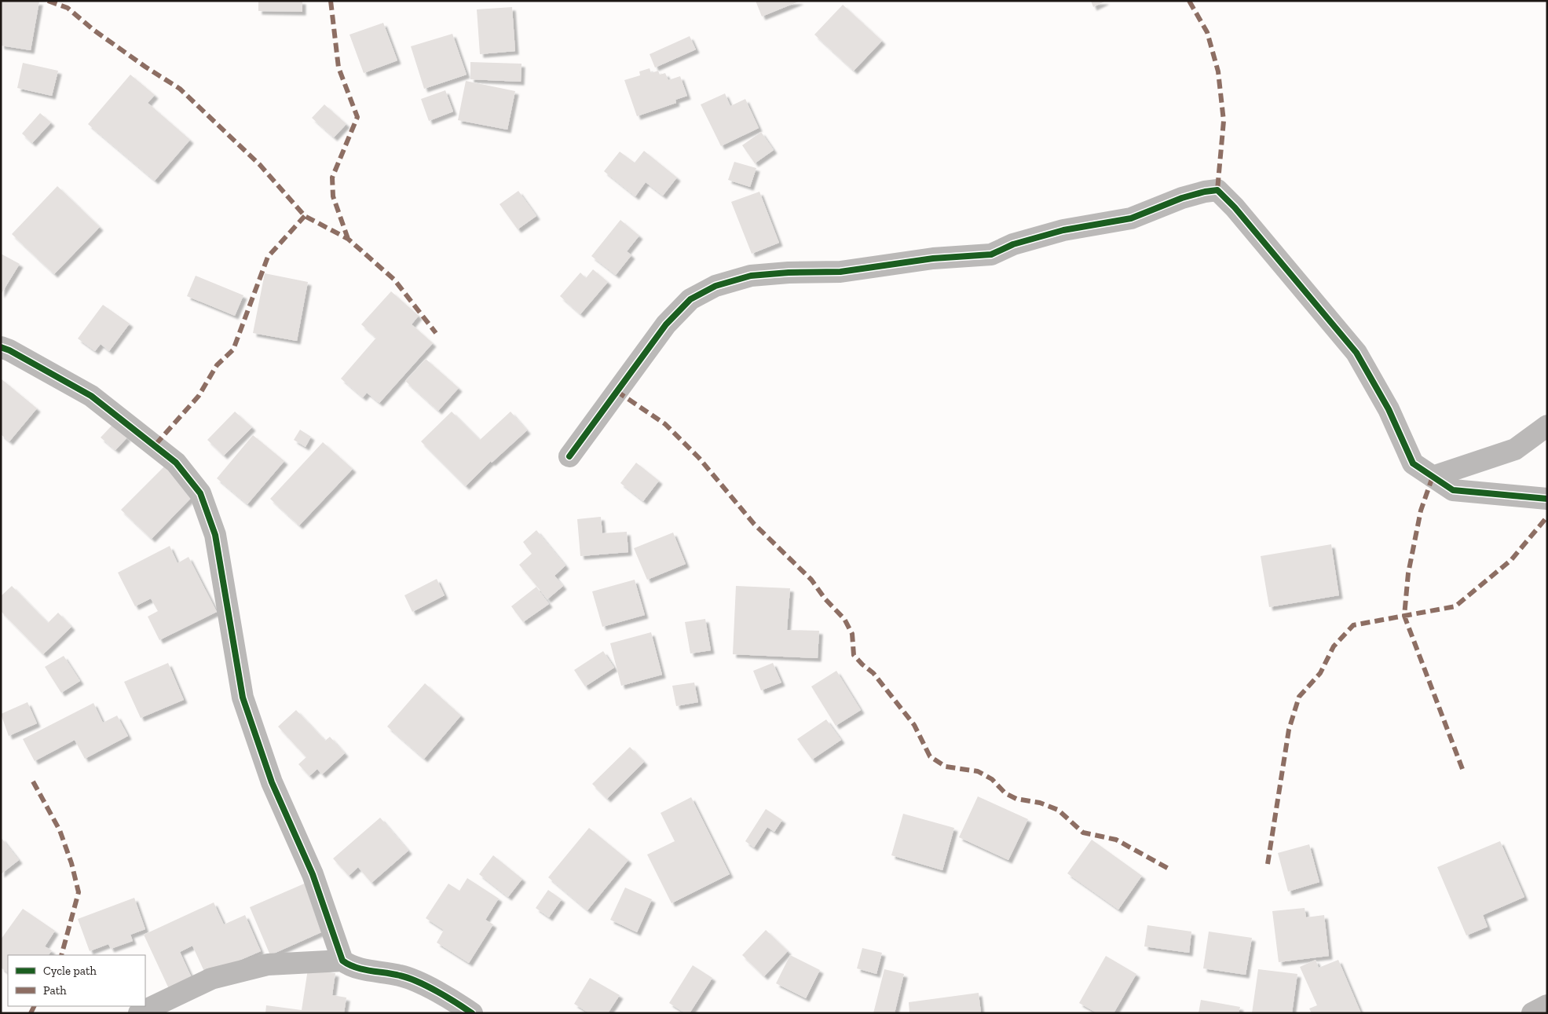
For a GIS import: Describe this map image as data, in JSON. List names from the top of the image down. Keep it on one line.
{"legend":["Cycle path","Path"]}
